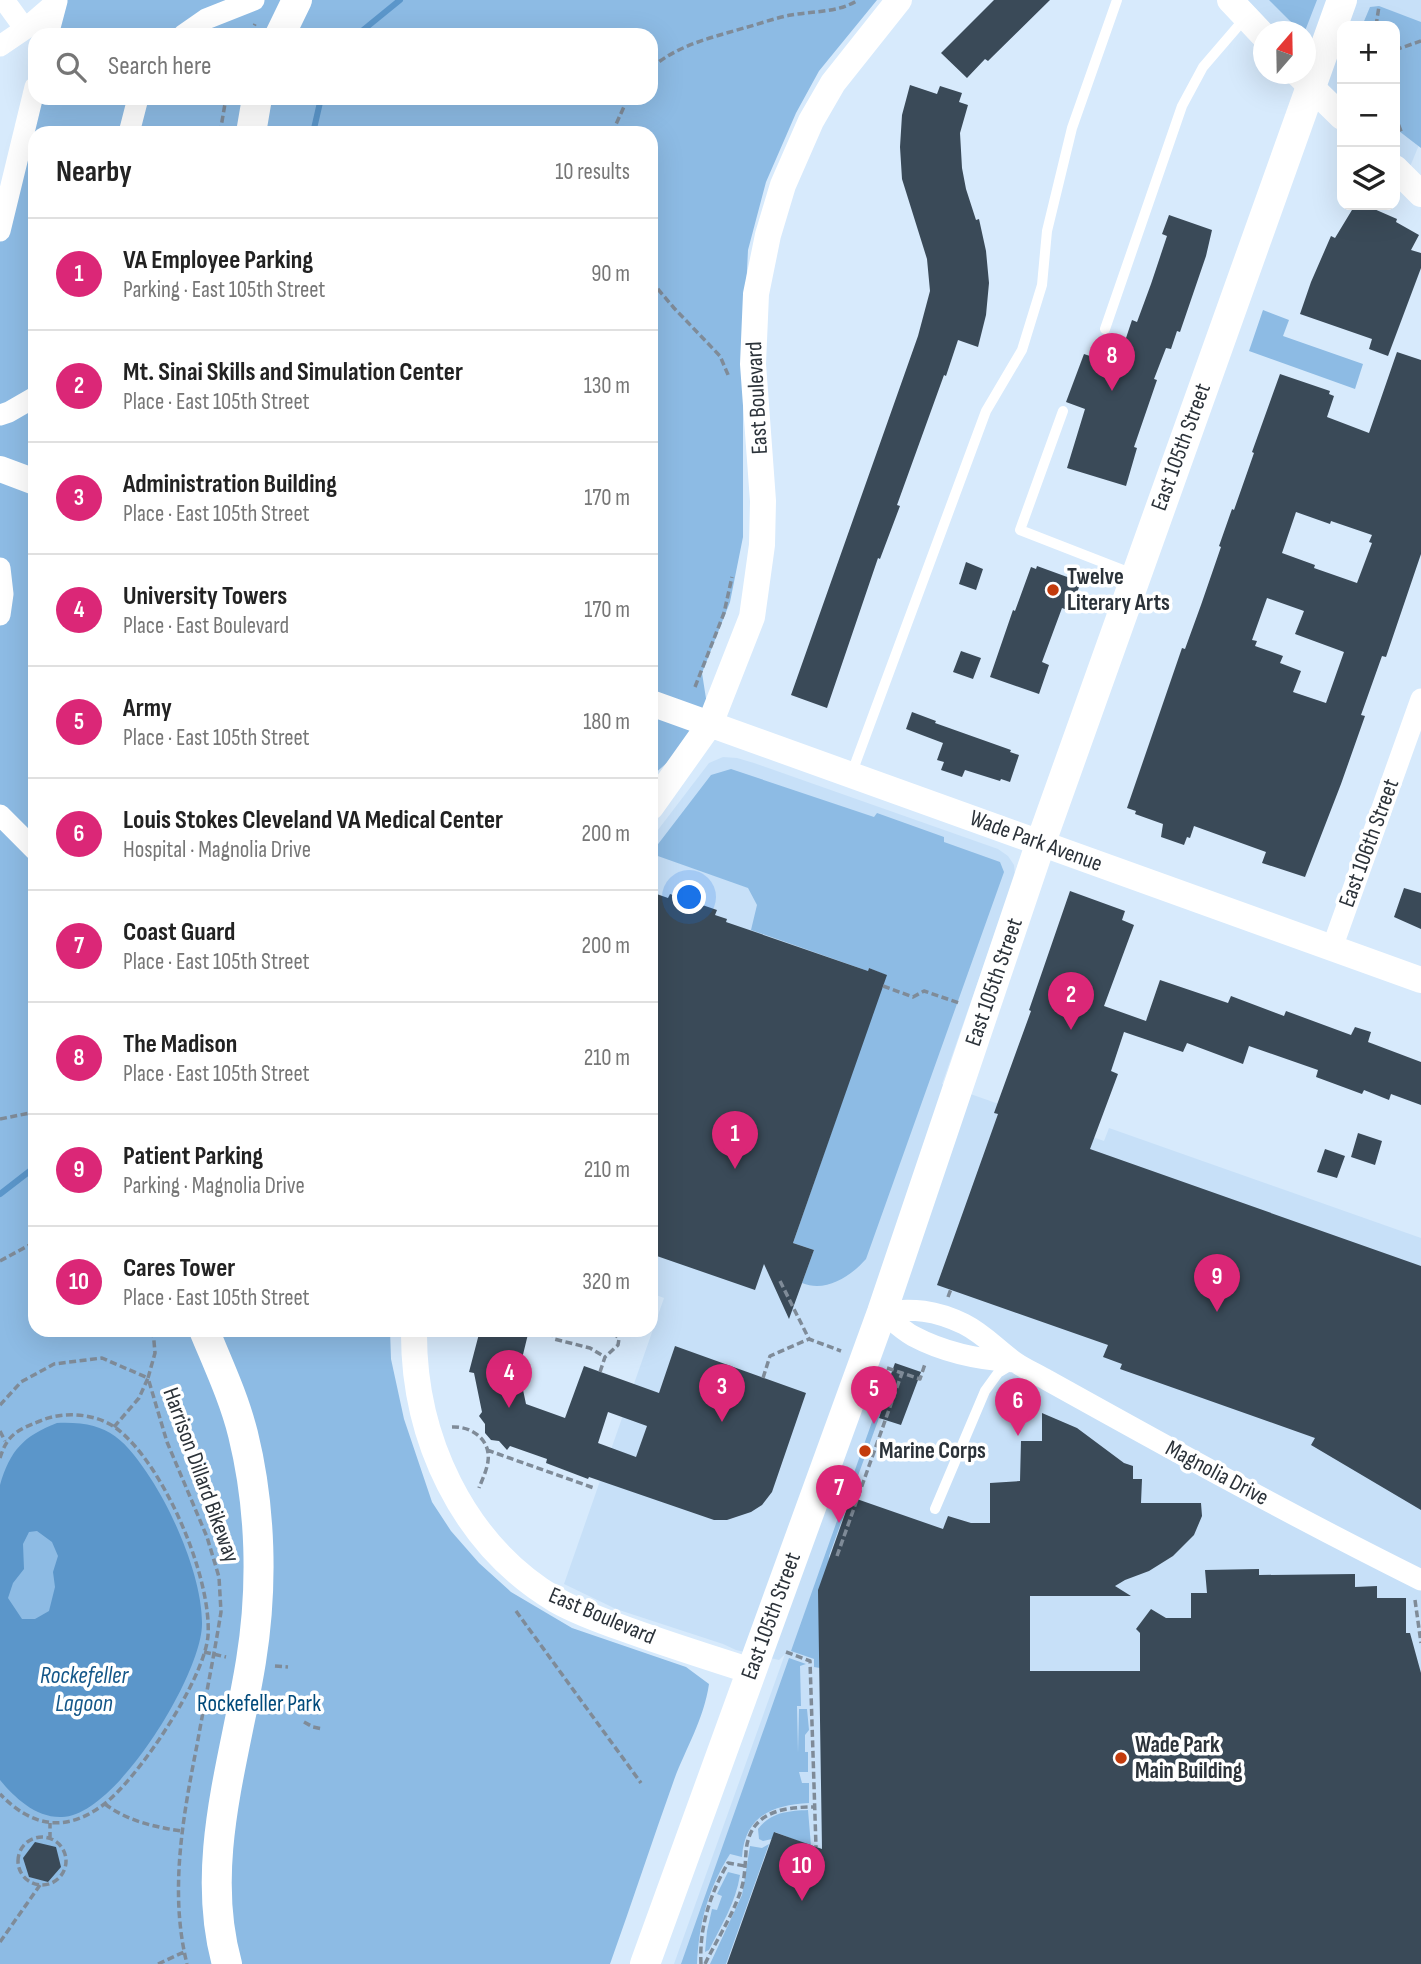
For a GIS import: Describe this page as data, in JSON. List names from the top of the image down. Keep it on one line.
{"streets":{"main road":["East 105th Street"],"street":["East Boulevard","Wade Park Avenue","East 106th Street","Magnolia Drive"],"path":["Harrison Dillard Bikeway"]},"crossings":[["East Boulevard","East 105th Street"],["East Boulevard","Wade Park Avenue"],["East 105th Street","Wade Park Avenue"],["East 105th Street","Magnolia Drive"],["Wade Park Avenue","East 106th Street"]],"water":["Rockefeller Lagoon"],"parks":["Rockefeller Park"],"places":["Twelve Literary Arts","Marine Corps","Wade Park Main Building"],"north":"top","page":{"map_buttons":["+","−"],"search":"Search here","heading":["Nearby","10 results"],"list":[{"mark":"1","name":"VA Employee Parking","note":"Parking · East 105th Street","value":"90 m"},{"mark":"2","name":"Mt. Sinai Skills and Simulation Center","note":"Place · East 105th Street","value":"130 m"},{"mark":"3","name":"Administration Building","note":"Place · East 105th Street","value":"170 m"},{"mark":"4","name":"University Towers","note":"Place · East Boulevard","value":"170 m"},{"mark":"5","name":"Army","note":"Place · East 105th Street","value":"180 m"},{"mark":"6","name":"Louis Stokes Cleveland VA Medical Center","note":"Hospital · Magnolia Drive","value":"200 m"},{"mark":"7","name":"Coast Guard","note":"Place · East 105th Street","value":"200 m"},{"mark":"8","name":"The Madison","note":"Place · East 105th Street","value":"210 m"},{"mark":"9","name":"Patient Parking","note":"Parking · Magnolia Drive","value":"210 m"},{"mark":"10","name":"Cares Tower","note":"Place · East 105th Street","value":"320 m"}],"pins":["8","2","1","9","4","3","5","6","7","10"]}}
